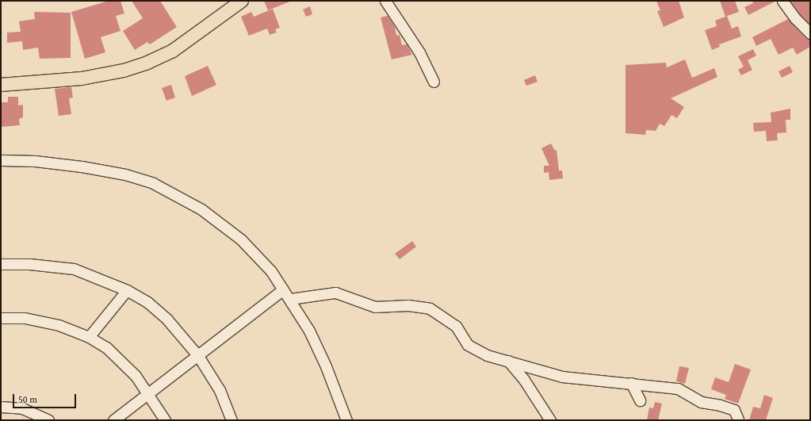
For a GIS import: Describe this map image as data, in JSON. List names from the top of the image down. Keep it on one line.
{"scale_bar":"50 m"}
